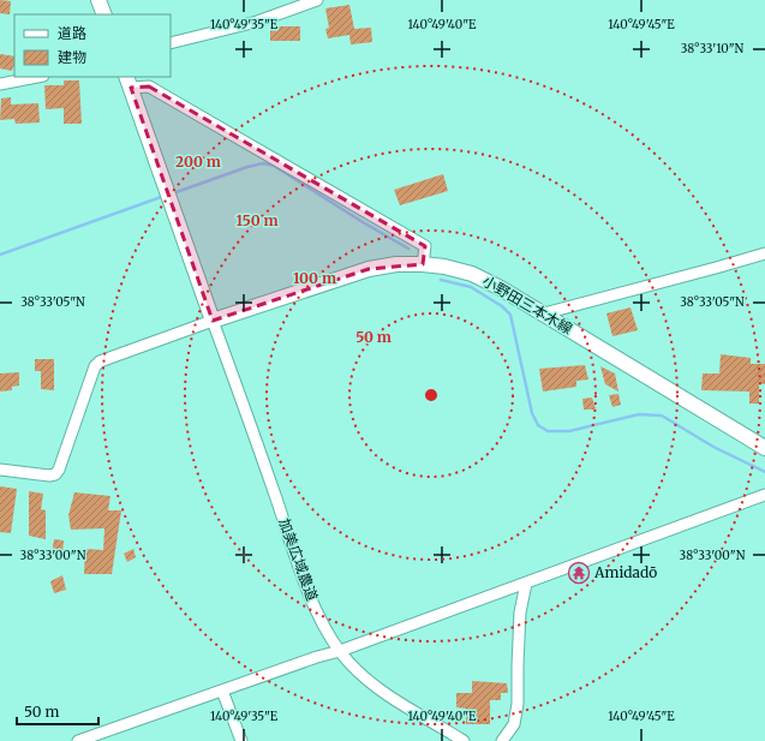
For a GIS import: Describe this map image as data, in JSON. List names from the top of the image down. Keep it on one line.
{"streets":{"main road":["小野田三本木線"],"street":["加美広域農道"]},"crossings":[["小野田三本木線","加美広域農道"]],"places":{"temple":["Amidadō"]},"legend":["道路","建物"],"scale_bar":"50 m","coordinates":["140°49'35\"E","140°49'40\"E","140°49'45\"E","38°33'10\"N","38°33'05\"N","38°33'00\"N"],"rings":["200 m","150 m","100 m","50 m"]}
